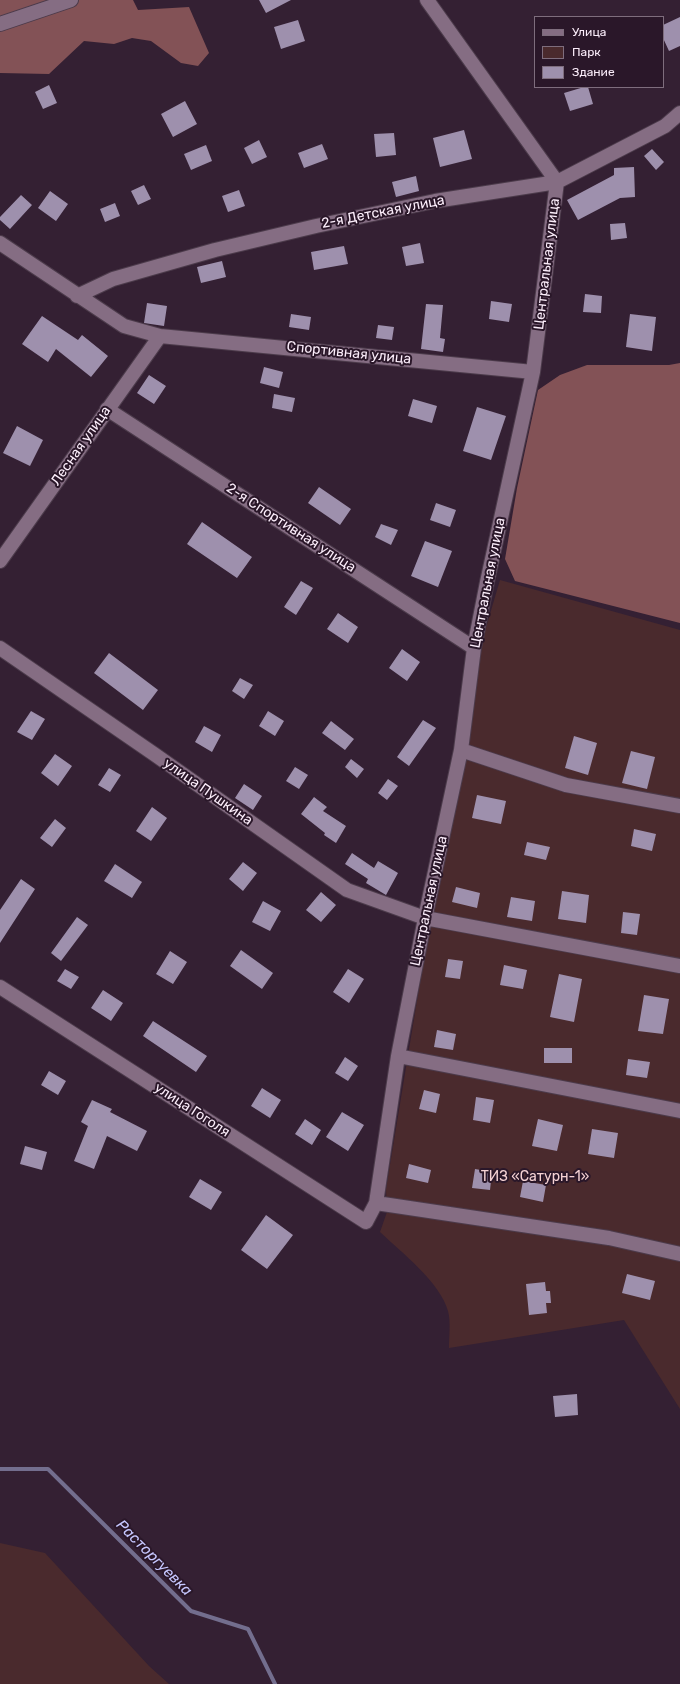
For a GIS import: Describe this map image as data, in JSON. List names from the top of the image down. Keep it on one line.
{"streets":{"street":["2-я Детская улица","Центральная улица","Спортивная улица","Лесная улица","2-я Спортивная улица","улица Пушкина","улица Гоголя"]},"crossings":[["2-я Детская улица","Центральная улица"],["2-я Детская улица","Спортивная улица"],["Центральная улица","Спортивная улица"],["Центральная улица","2-я Спортивная улица"],["Центральная улица","улица Пушкина"],["Центральная улица","улица Гоголя"],["Спортивная улица","Лесная улица"],["Лесная улица","2-я Спортивная улица"]],"water":["Расторгуевка"],"parks":["ТИЗ «Сатурн-1»"],"legend":["Улица","Парк","Здание"]}
